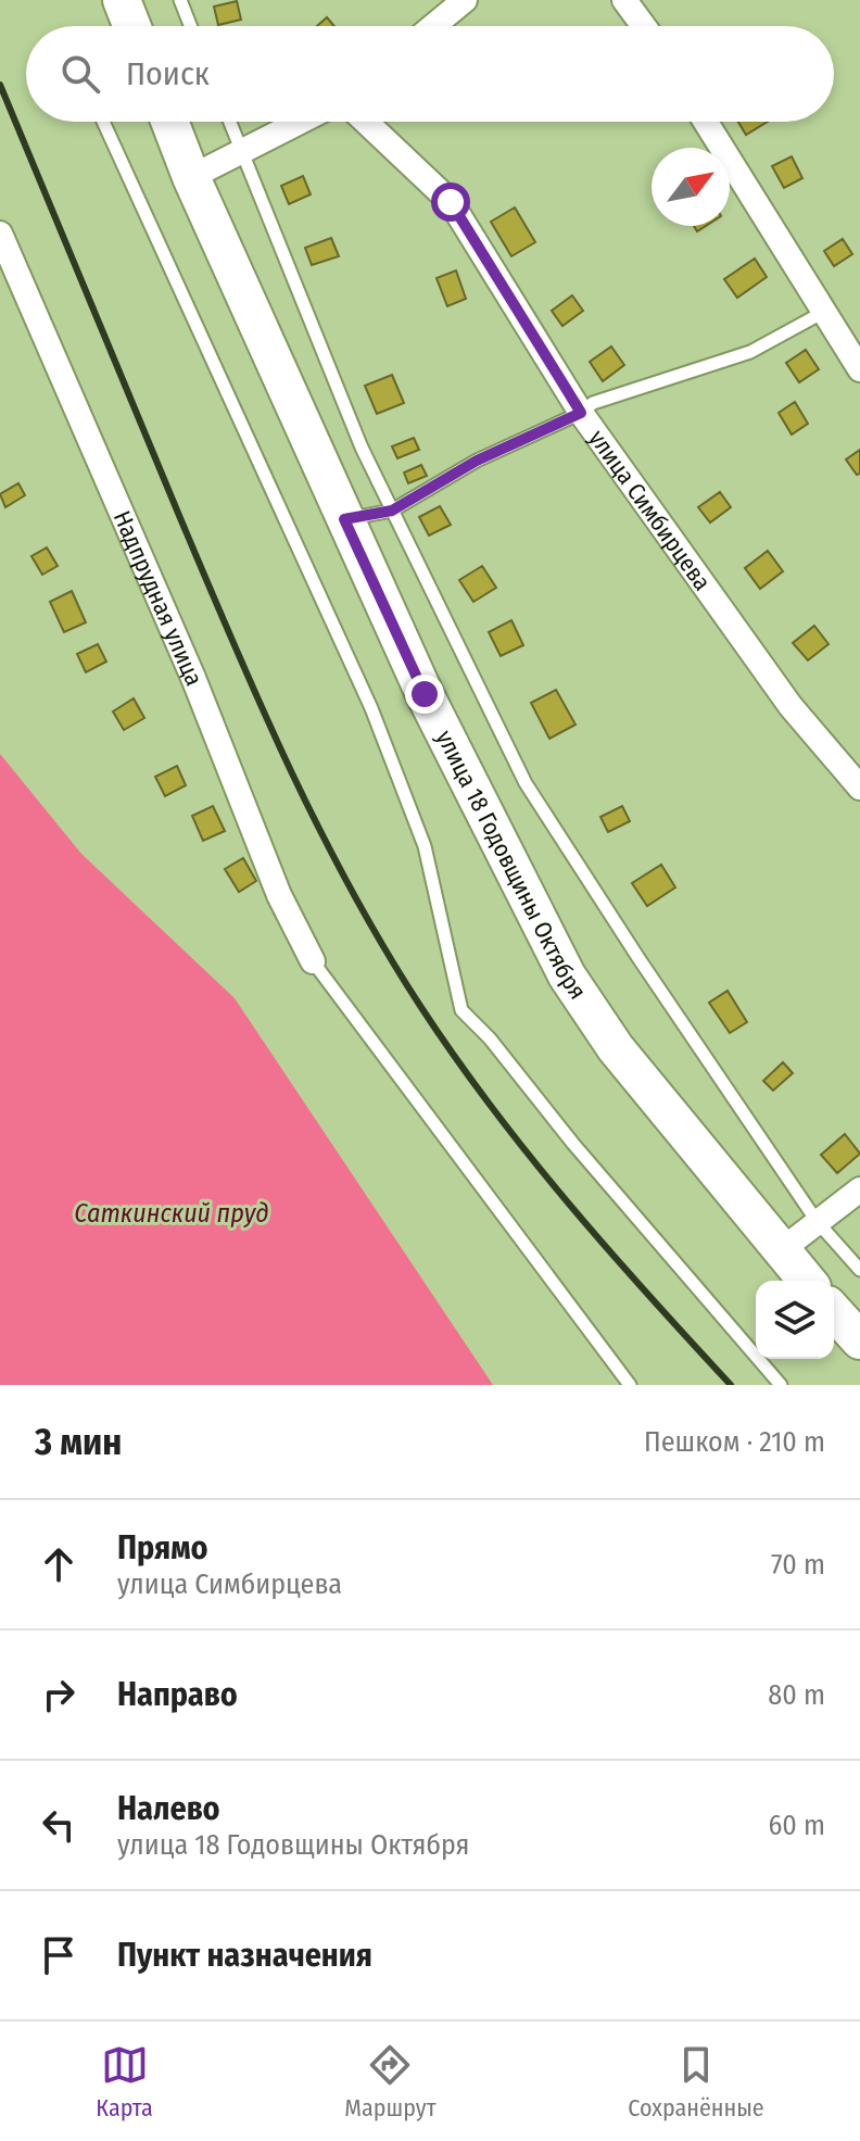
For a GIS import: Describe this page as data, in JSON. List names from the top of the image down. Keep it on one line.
{"streets":{"main road":["улица 18 Годовщины Октября"],"street":["улица Симбирцева","Надпрудная улица"]},"water":["Саткинский пруд"],"north":"top right","page":{"search":"Поиск","heading":["3 мин","Пешком · 210 m"],"list":[["Прямо","улица Симбирцева","70 m"],["Направо","80 m"],["Налево","улица 18 Годовщины Октября","60 m"],"Пункт назначения"],"nav":["Карта","Маршрут","Сохранённые"]}}
